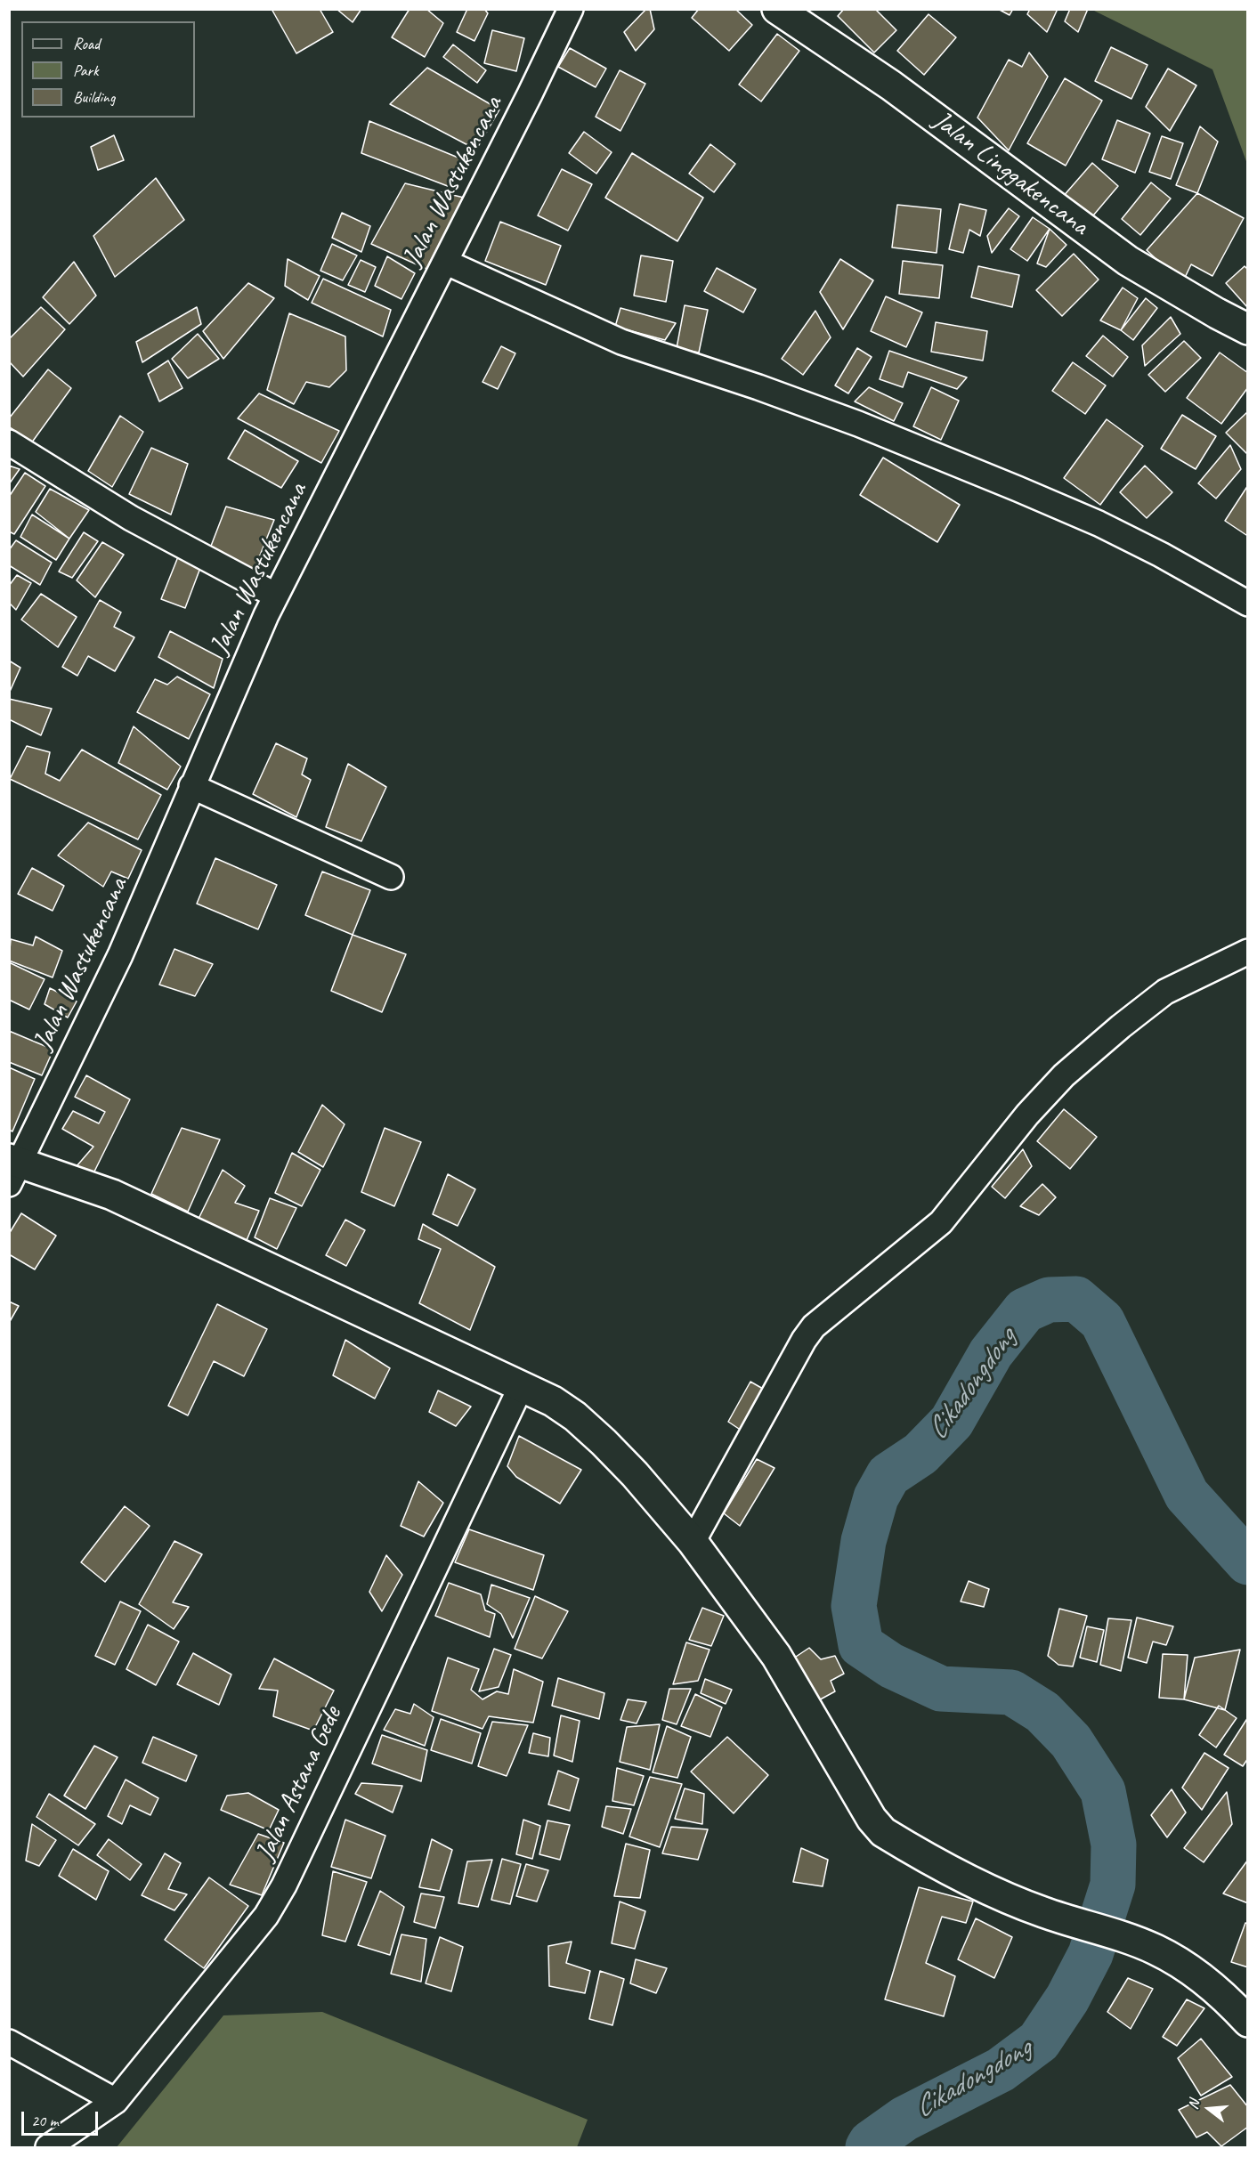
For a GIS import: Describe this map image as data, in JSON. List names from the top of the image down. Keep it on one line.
{"streets":{"street":["Jalan Linggakencana","Jalan Wastukencana","Jalan Astana Gede"]},"water":["Cikadongdong"],"legend":["Road","Park","Building"],"scale_bar":"20 m","north":"left"}
